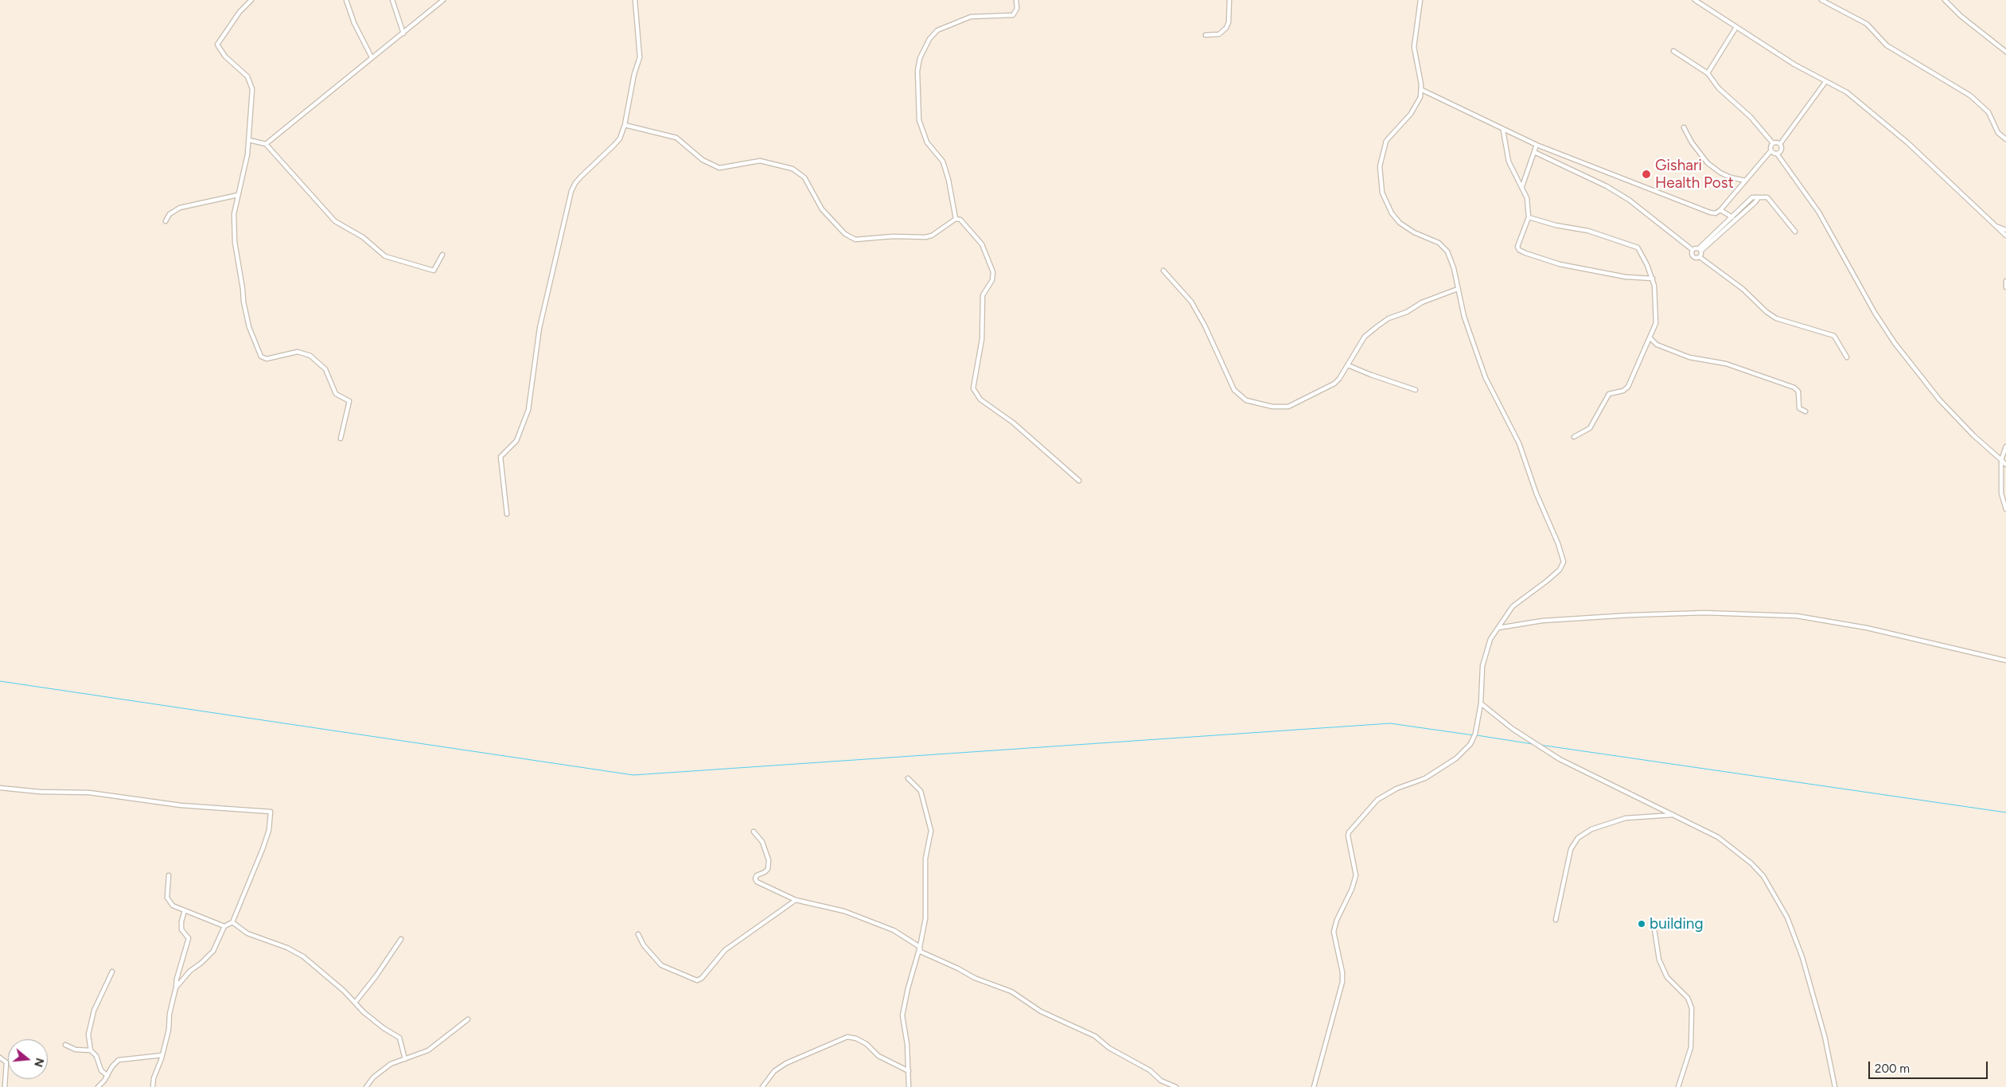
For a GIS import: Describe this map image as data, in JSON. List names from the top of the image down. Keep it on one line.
{"places":["Gishari Health Post","building"],"scale_bar":"200 m","north":"right"}
